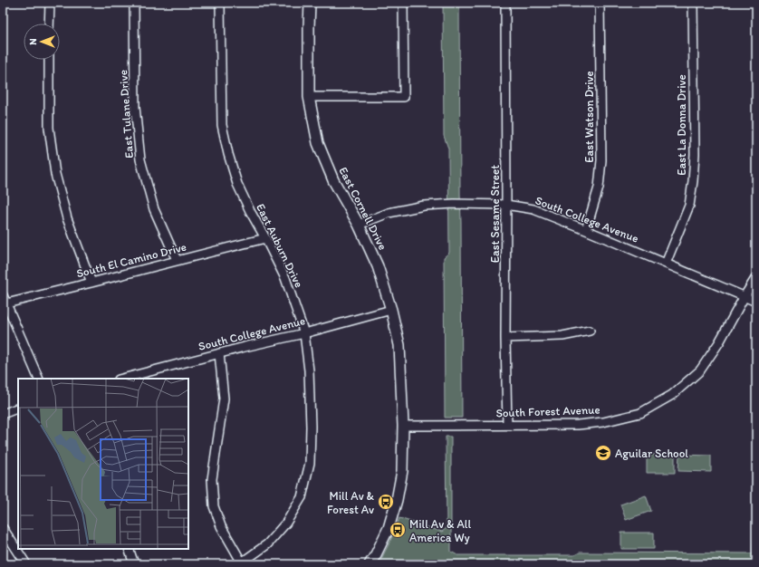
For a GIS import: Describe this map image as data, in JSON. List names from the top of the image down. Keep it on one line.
{"streets":{"street":["East Tulane Drive","East Watson Drive","East La Donna Drive","East Cornell Drive","East Sesame Street","South College Avenue","East Auburn Drive","South El Camino Drive","South Forest Avenue"]},"crossings":[["East Tulane Drive","South El Camino Drive"],["East Watson Drive","South College Avenue"],["East La Donna Drive","South College Avenue"],["East Cornell Drive","South College Avenue"],["East Cornell Drive","South Forest Avenue"],["East Sesame Street","South College Avenue"],["East Sesame Street","South Forest Avenue"],["South College Avenue","East Auburn Drive"],["South College Avenue","South Forest Avenue"],["East Auburn Drive","South El Camino Drive"]],"places":{"school or university":["Aguilar School"],"bus stop":["Mill Av & Forest Av","Mill Av & All America Wy"]},"north":"left"}
